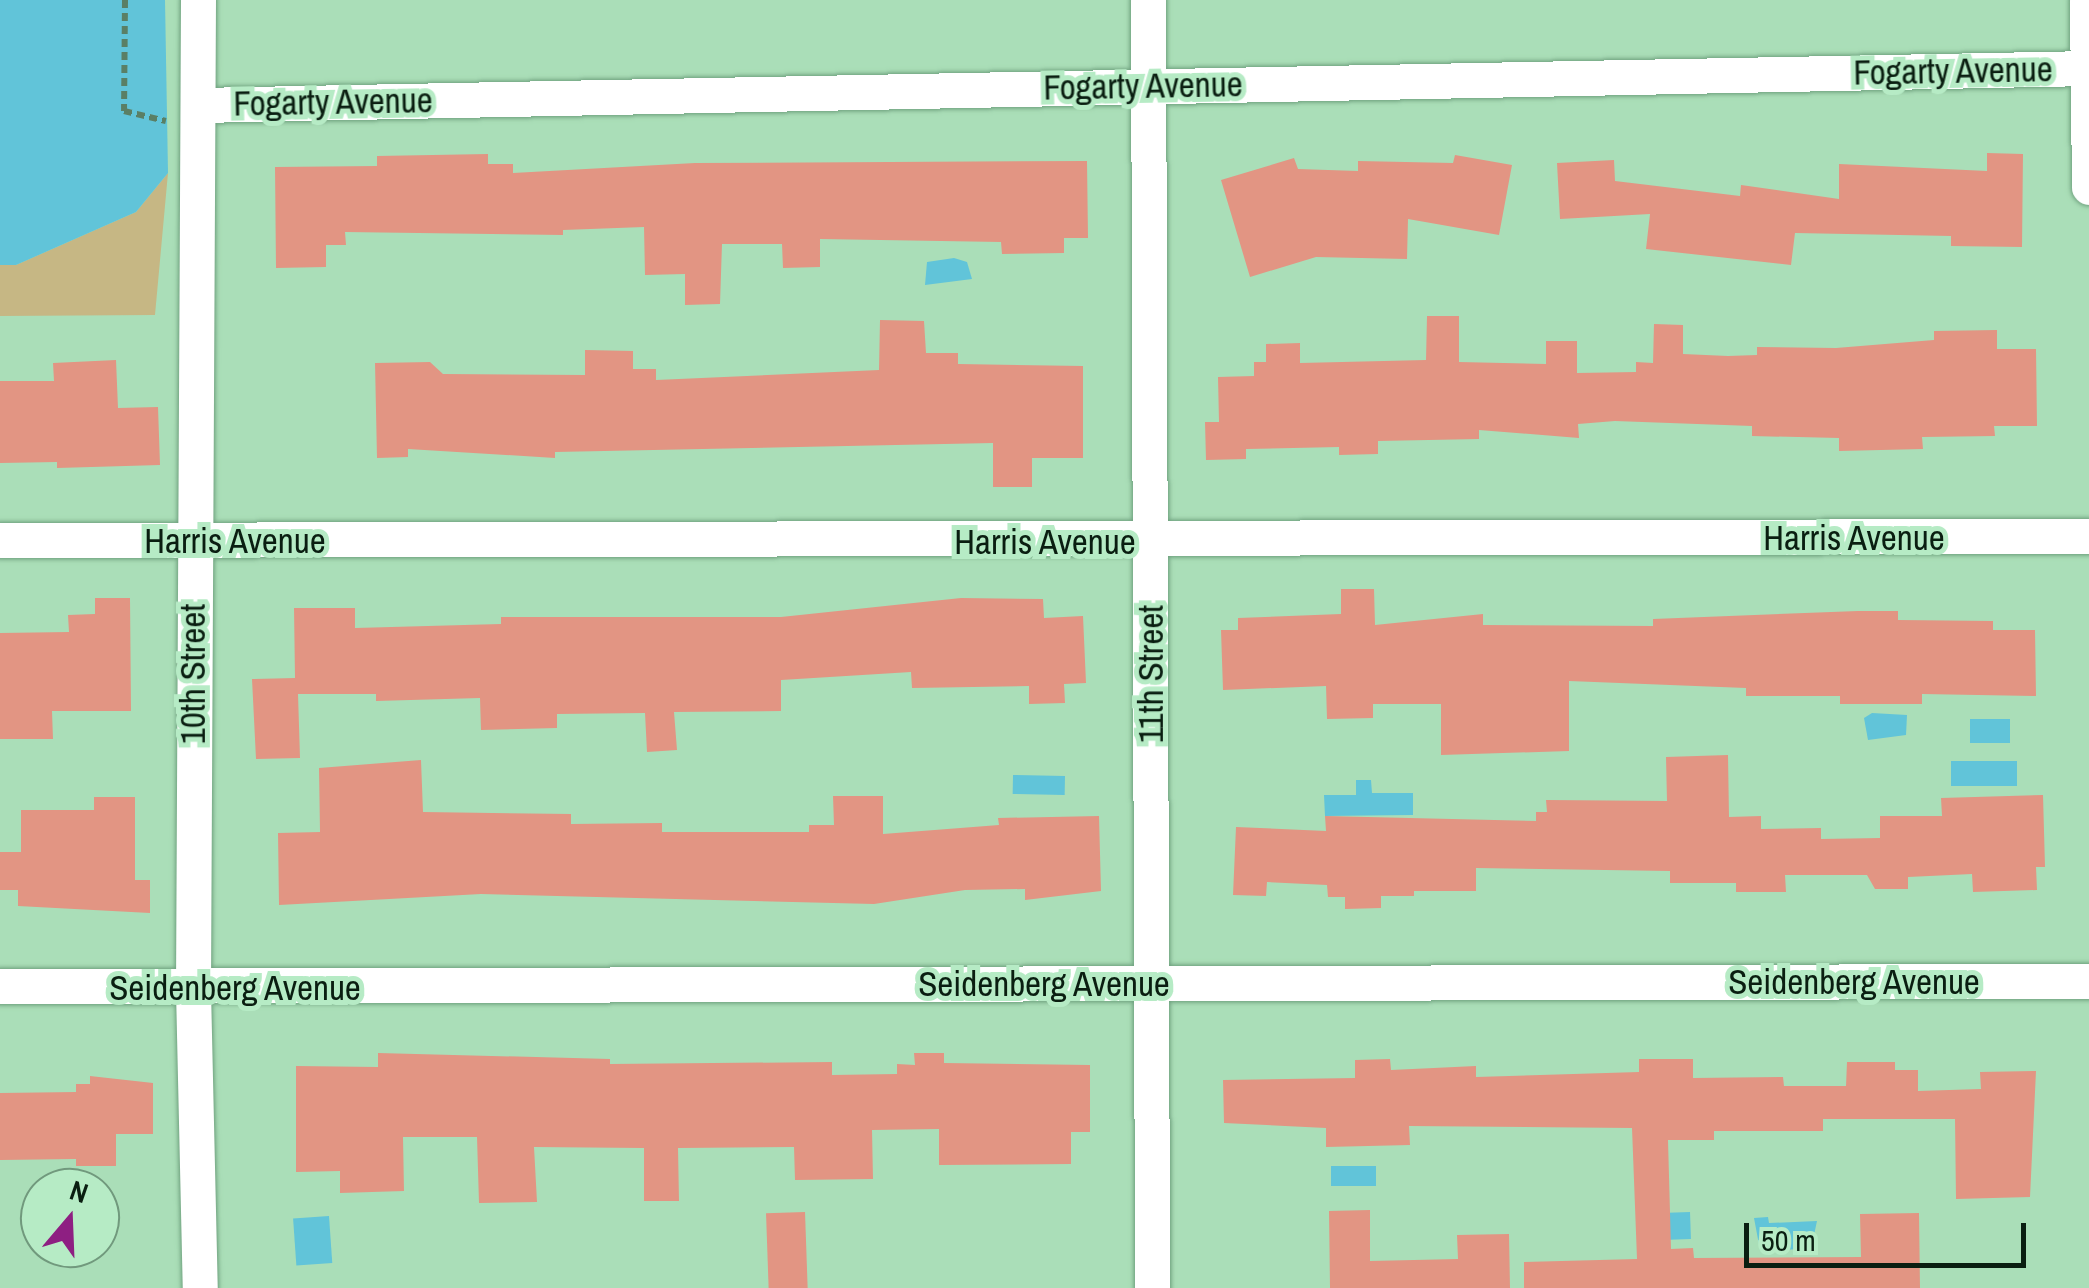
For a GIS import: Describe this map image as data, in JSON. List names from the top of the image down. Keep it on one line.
{"streets":{"street":["Fogarty Avenue","Harris Avenue","10th Street","11th Street","Seidenberg Avenue"]},"crossings":[["Fogarty Avenue","10th Street"],["Fogarty Avenue","11th Street"],["Harris Avenue","10th Street"],["Harris Avenue","11th Street"],["10th Street","Seidenberg Avenue"],["11th Street","Seidenberg Avenue"]],"scale_bar":"50 m","north":"top"}
